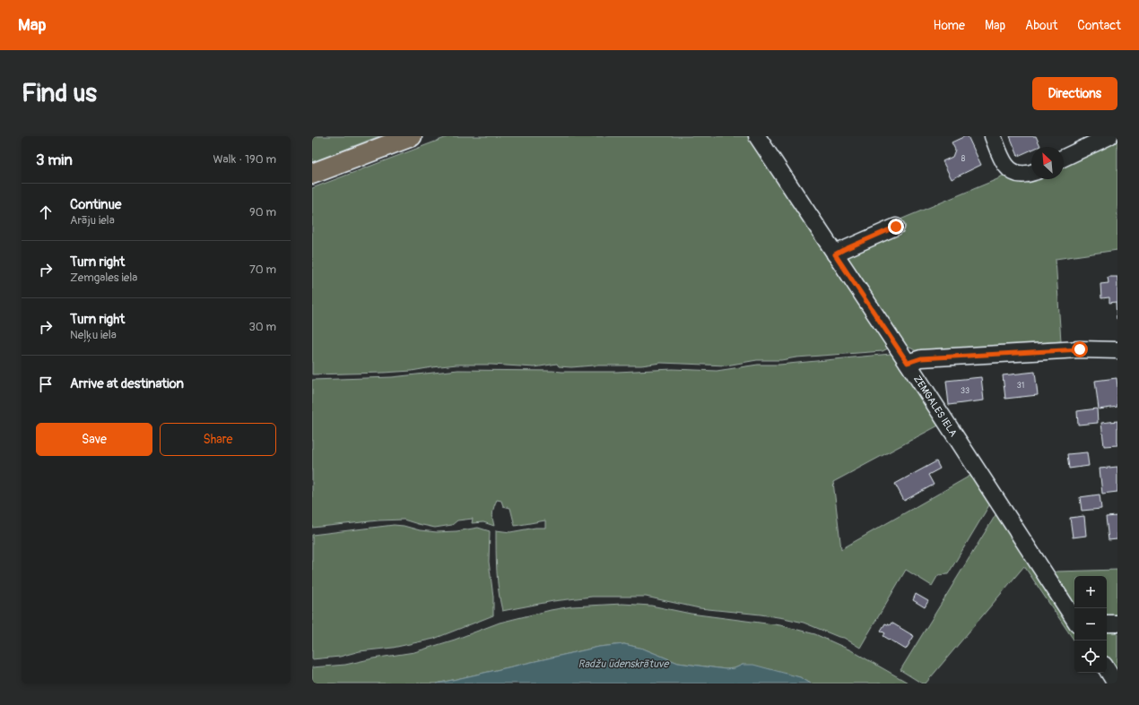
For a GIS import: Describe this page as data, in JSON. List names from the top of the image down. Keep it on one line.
{"streets":{"street":["ZEMGALES IELA"]},"water":["Radžu ūdenskrātuve"],"house_numbers":["8","31","33"],"north":"top left","page":{"header":"Map","nav":["Home","Map","About","Contact"],"buttons":["Directions",["Save","Share"]],"title":"Find us","heading":["3 min","Walk · 190 m"],"list":[["Continue","Arāju iela","90 m"],["Turn right","Zemgales iela","70 m"],["Turn right","Neļķu iela","30 m"],"Arrive at destination"],"map_buttons":["+","−"]}}
